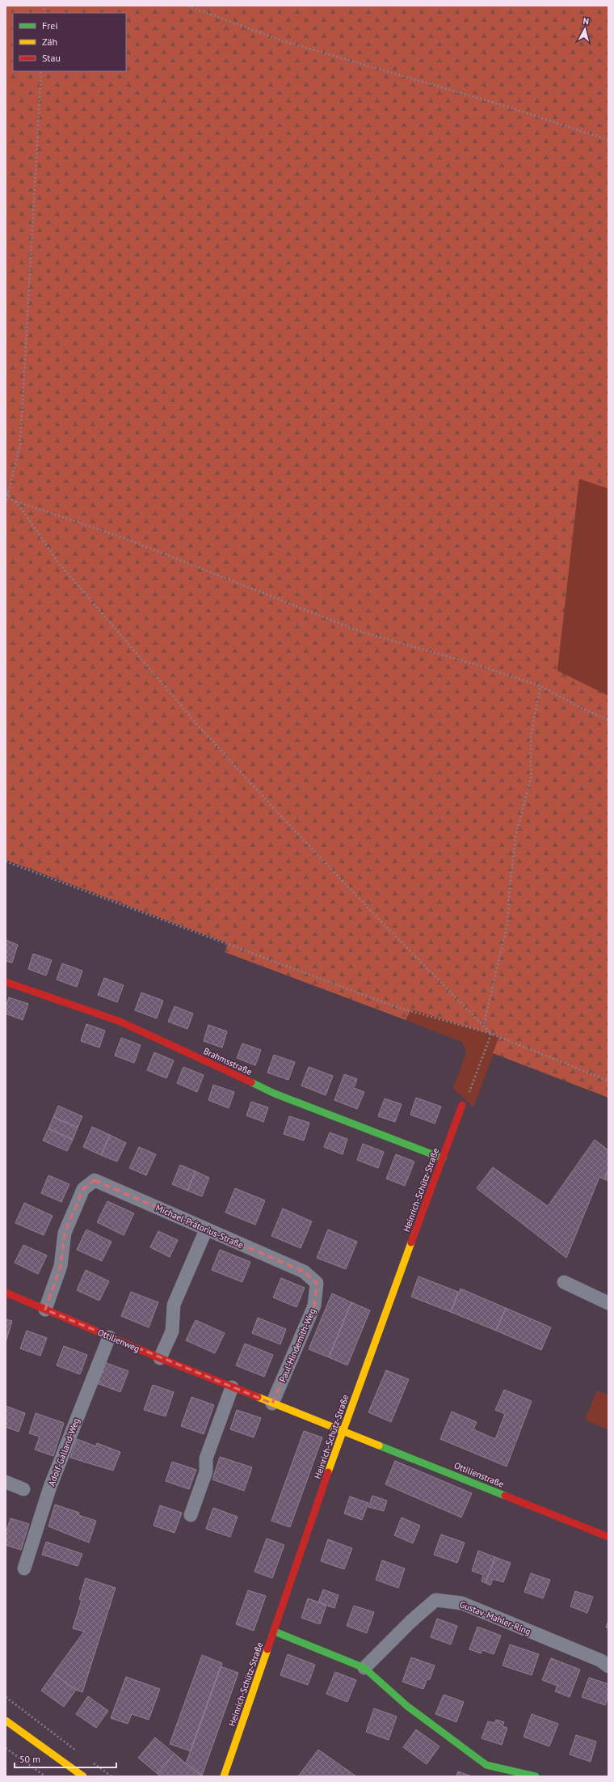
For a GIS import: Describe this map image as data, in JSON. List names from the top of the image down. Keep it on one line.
{"streets":{"street":["Brahmsstraße","Heinrich-Schütz-Straße","Michael-Prätorius-Straße","Ottilienweg","Paul-Hindemith-Weg","Adolf-Galland-Weg","Ottilienstraße","Gustav-Mahler-Ring"]},"crossings":[["Brahmsstraße","Heinrich-Schütz-Straße"],["Heinrich-Schütz-Straße","Ottilienweg"],["Heinrich-Schütz-Straße","Ottilienstraße"],["Michael-Prätorius-Straße","Ottilienweg"],["Michael-Prätorius-Straße","Paul-Hindemith-Weg"],["Ottilienweg","Paul-Hindemith-Weg"],["Ottilienweg","Adolf-Galland-Weg"],["Ottilienweg","Ottilienstraße"]],"legend":["Frei","Zäh","Stau"],"scale_bar":"50 m","north":"top"}
